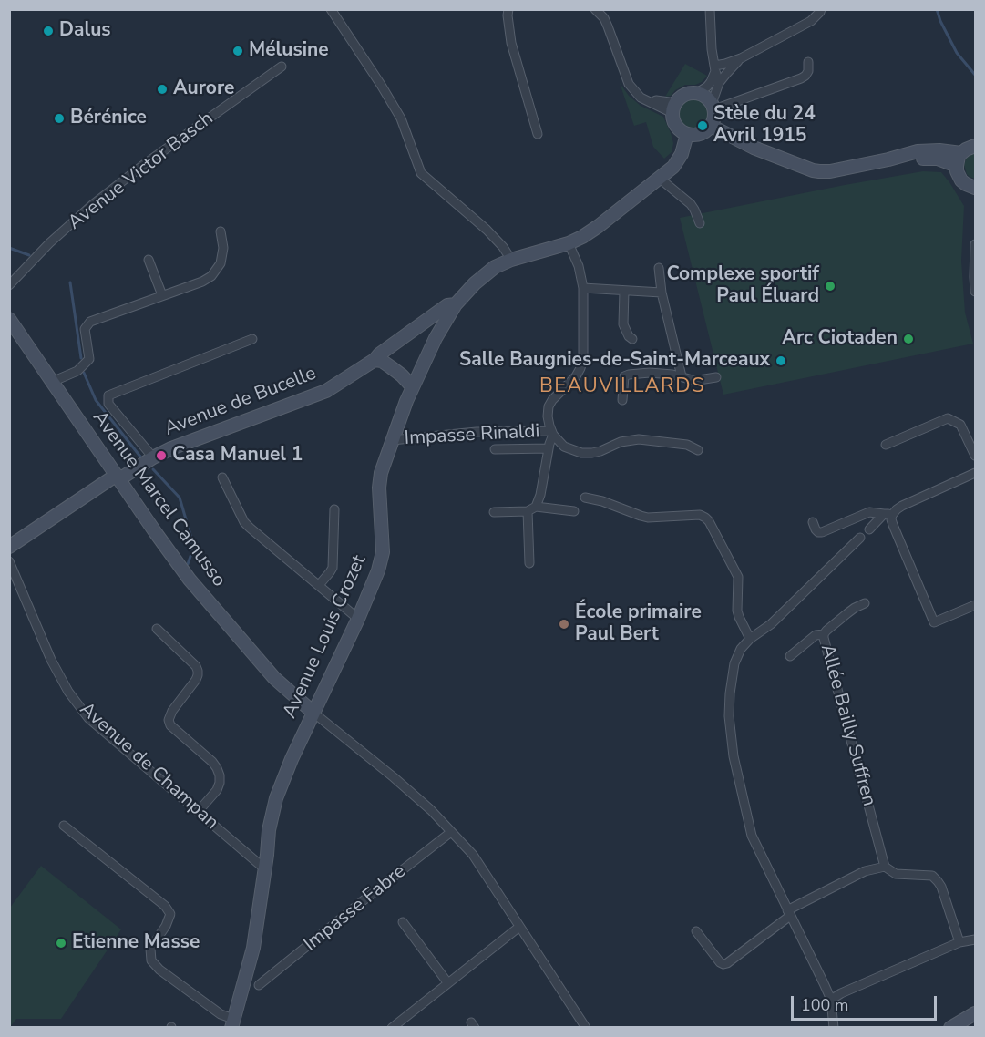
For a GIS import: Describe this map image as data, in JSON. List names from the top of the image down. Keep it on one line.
{"streets":{"street":["Avenue Victor Basch","Avenue de Bucelle","Impasse Rinaldi","Avenue Marcel Camusso","Avenue Louis Crozet","Allée Bailly Suffren","Avenue de Champan","Impasse Fabre"]},"crossings":[["Avenue de Bucelle","Avenue Marcel Camusso"],["Avenue de Bucelle","Avenue Louis Crozet"],["Impasse Rinaldi","Avenue Louis Crozet"],["Avenue Marcel Camusso","Avenue Louis Crozet"],["Avenue Louis Crozet","Avenue de Champan"]],"districts":["BEAUVILLARDS"],"places":["Dalus","Mélusine","Aurore","Bérénice","Stèle du 24 Avril 1915","Complexe sportif Paul Éluard","Arc Ciotaden","Salle Baugnies-de-Saint-Marceaux","Casa Manuel 1","École primaire Paul Bert","Etienne Masse"],"scale_bar":"100 m"}
